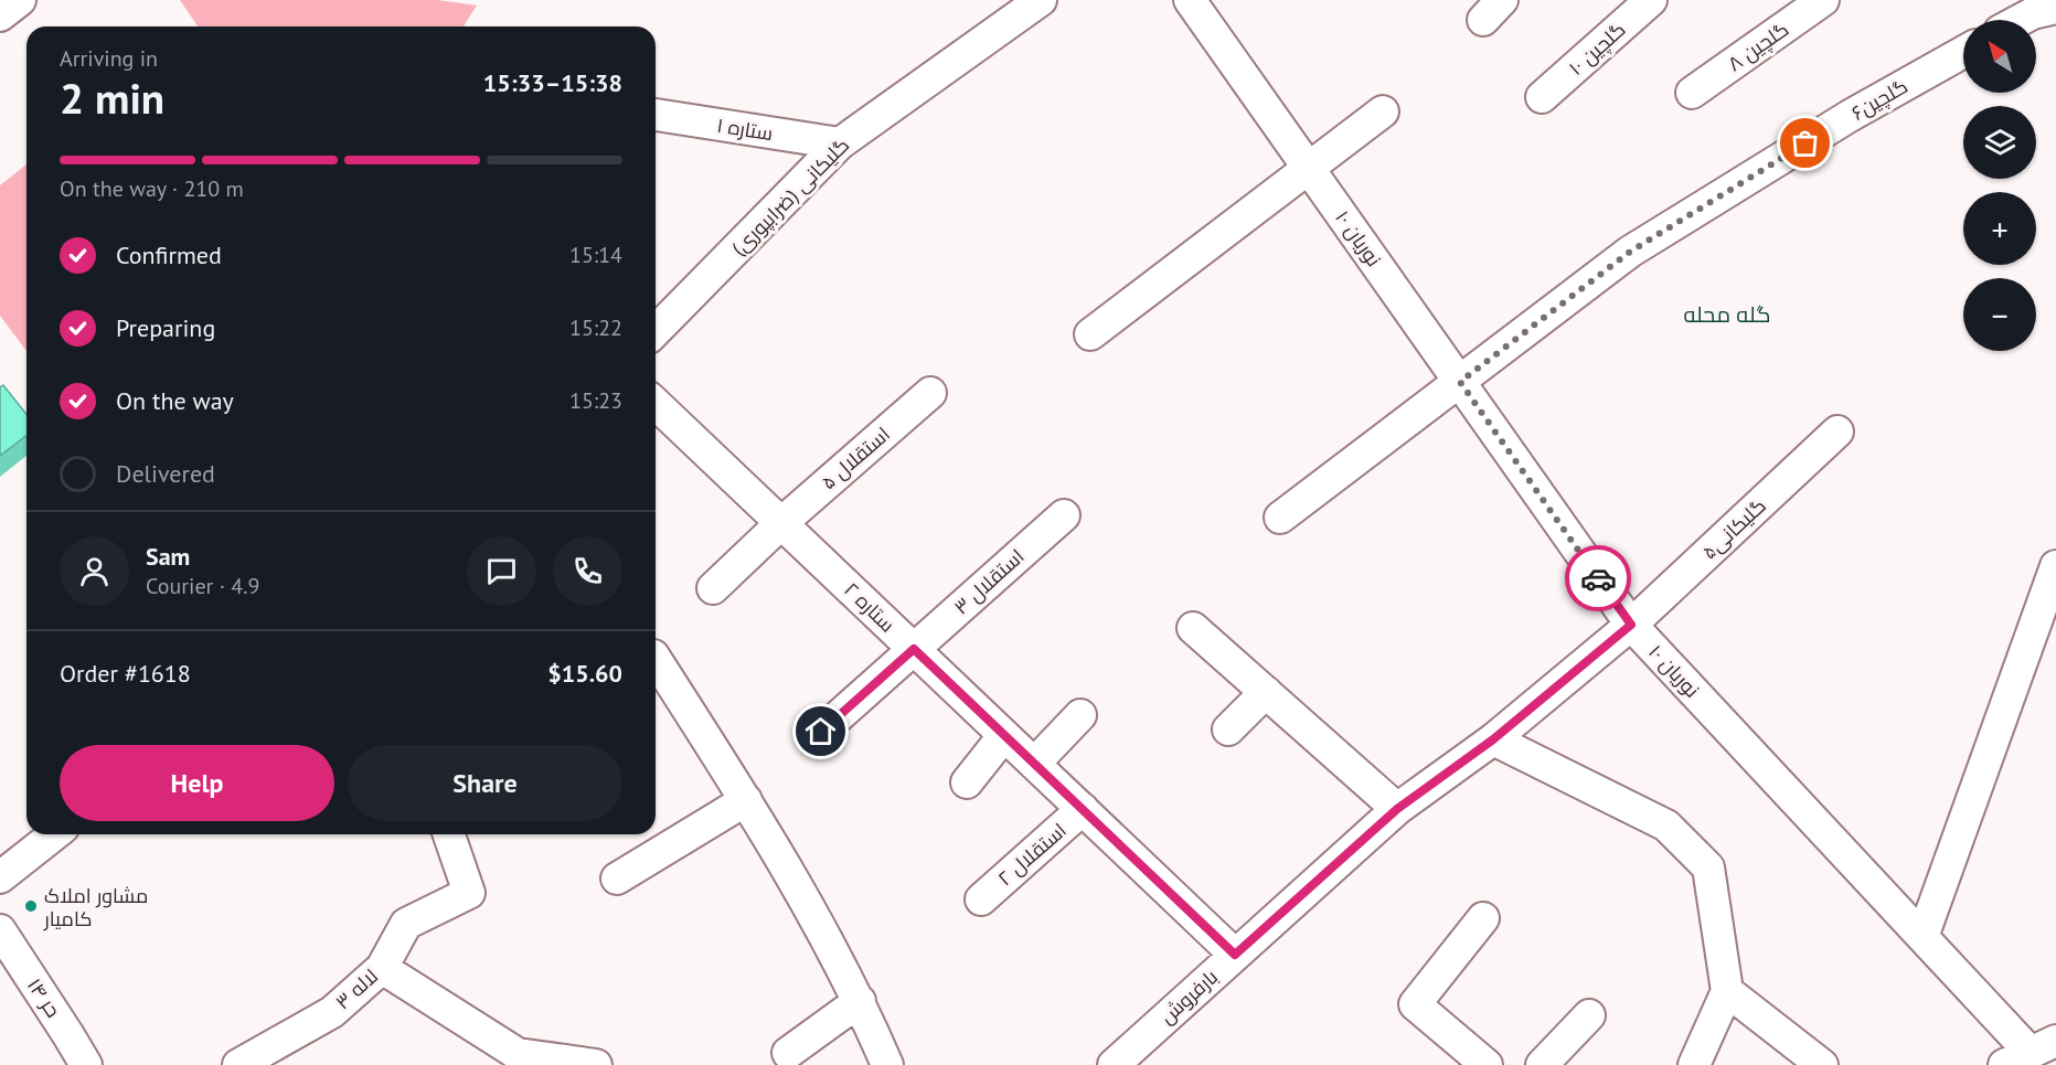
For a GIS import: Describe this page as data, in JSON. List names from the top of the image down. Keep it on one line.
{"streets":{"street":["گلچین ۸","گلچین ۱۰","گلچین۶","ستاره ۱","گلیکانی (ضرابپوری)","نوریان ۱۰","استقلال ۵","گلیکانی۵","استقلال ۳","ستاره ۲","استقلال ۲","لاله ۳","بارفروش","حر ۱۴"]},"crossings":[["گلچین۶","نوریان ۱۰"],["ستاره ۱","گلیکانی (ضرابپوری)"],["نوریان ۱۰","گلیکانی۵"],["نوریان ۱۰","بارفروش"],["استقلال ۵","ستاره ۲"],["گلیکانی۵","بارفروش"],["استقلال ۳","ستاره ۲"],["ستاره ۲","استقلال ۲"],["ستاره ۲","بارفروش"]],"districts":["گله محله"],"places":["مشاور املاک کامیار"],"north":"top left","page":{"map_buttons":["+","−"],"heading":["2 min","Arriving in","15:33–15:38"],"panel":["Sam","Courier · 4.9","Order #1618","$15.60"],"bar":"On the way · 210 m","list":[["Confirmed","15:14"],["Preparing","15:22"],["On the way","15:23"],"Delivered"],"buttons":["Help","Share"]}}
